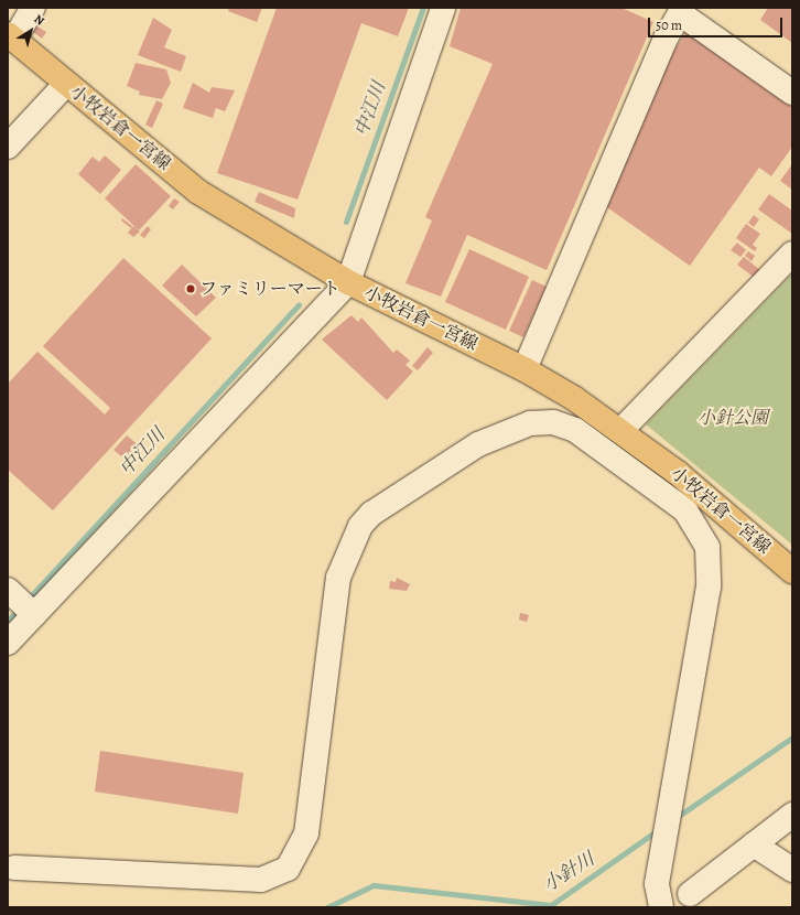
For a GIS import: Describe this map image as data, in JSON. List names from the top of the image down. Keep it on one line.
{"streets":{"main road":["小牧岩倉一宮線"]},"water":["中江川","小針川"],"parks":["小針公園"],"places":["ファミリーマート"],"scale_bar":"50 m","north":"top right"}
